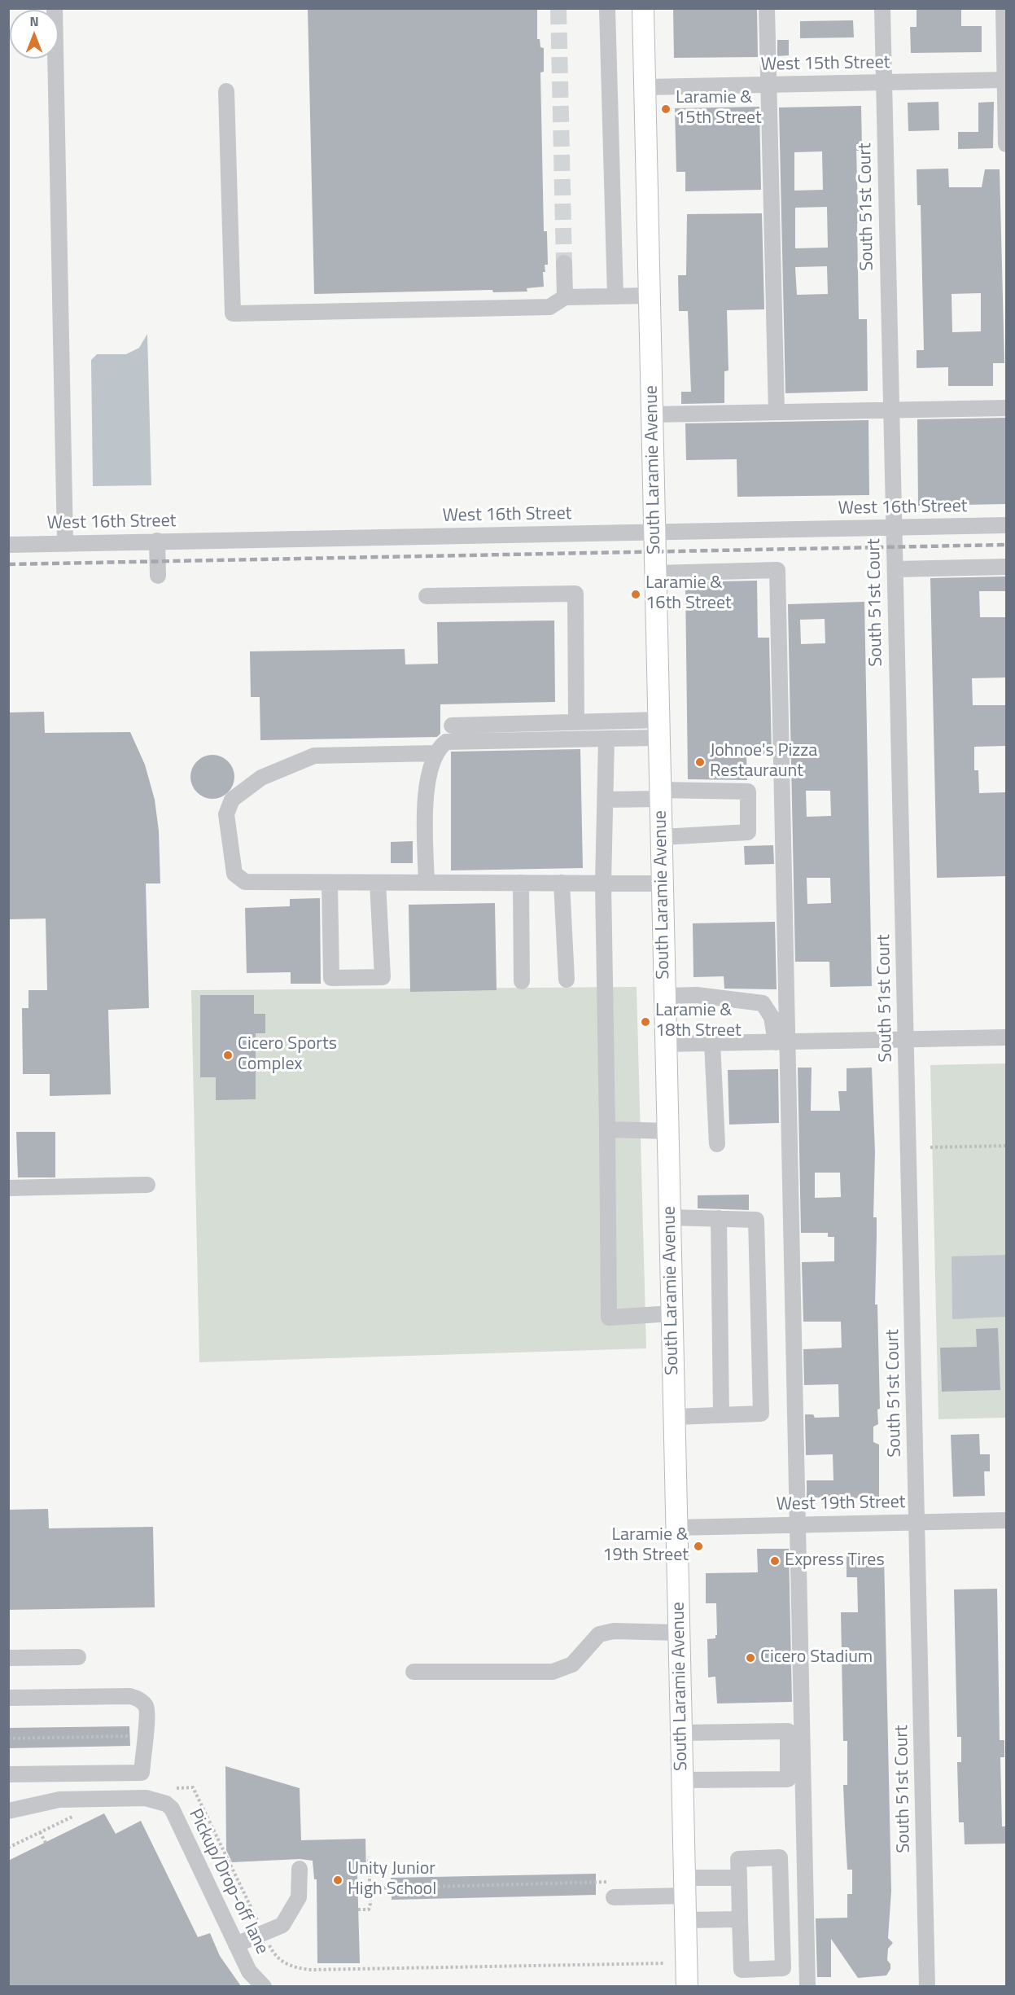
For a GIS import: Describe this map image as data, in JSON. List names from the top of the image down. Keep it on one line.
{"streets":{"main road":["South Laramie Avenue"],"street":["West 15th Street","South 51st Court","West 16th Street","West 19th Street","Pickup/Drop-off lane"]},"crossings":[["West 15th Street","South 51st Court"],["West 15th Street","South Laramie Avenue"],["South 51st Court","West 16th Street"],["South 51st Court","West 19th Street"],["South Laramie Avenue","West 16th Street"],["South Laramie Avenue","West 19th Street"]],"places":["Laramie & 15th Street","Laramie & 16th Street","Johnoe's Pizza Restauraunt","Laramie & 18th Street","Cicero Sports Complex","Laramie & 19th Street","Express Tires","Cicero Stadium","Unity Junior High School"],"north":"top"}
